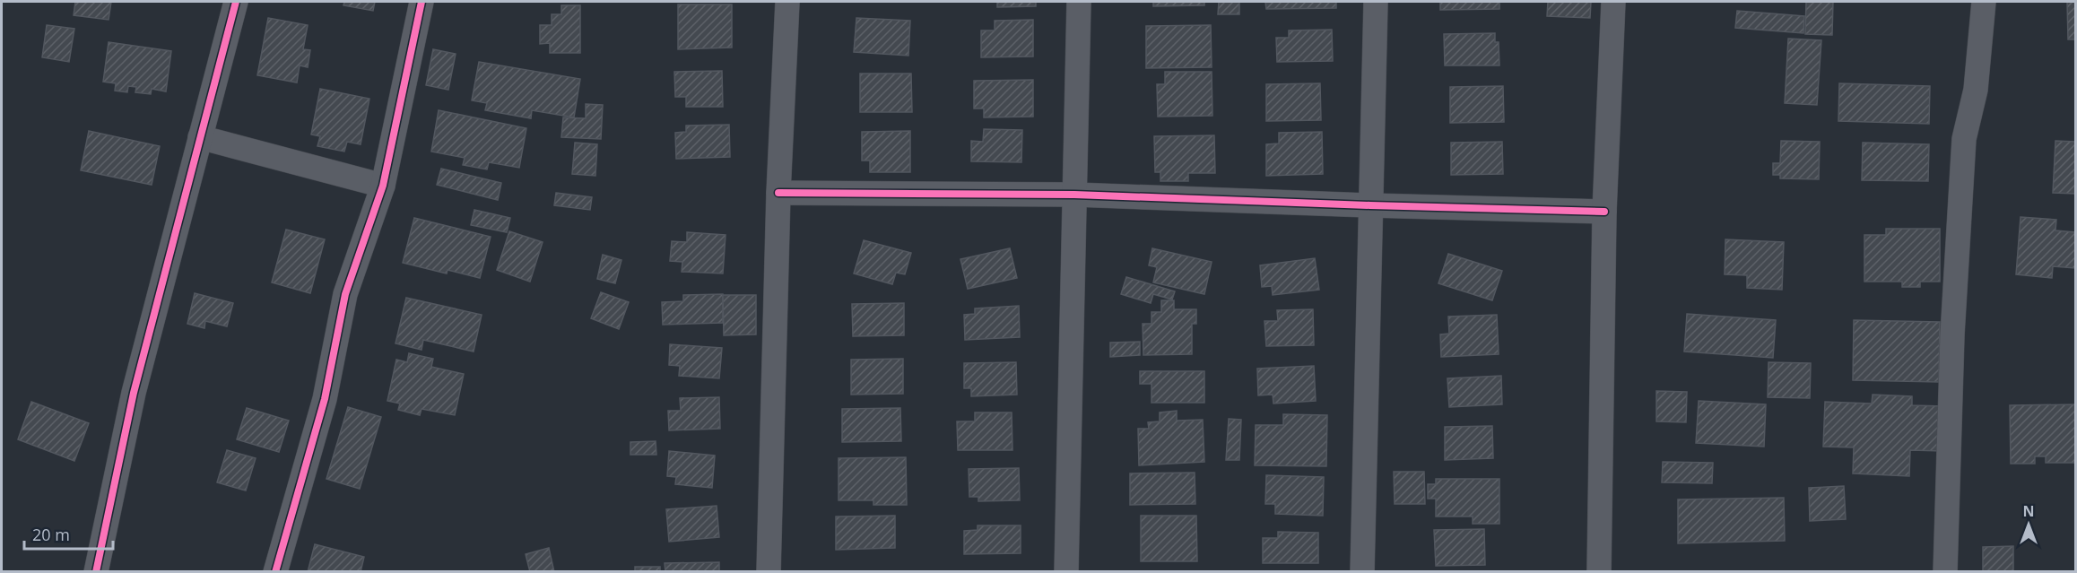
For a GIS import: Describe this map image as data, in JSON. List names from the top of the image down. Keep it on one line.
{"scale_bar":"20 m","north":"top"}
